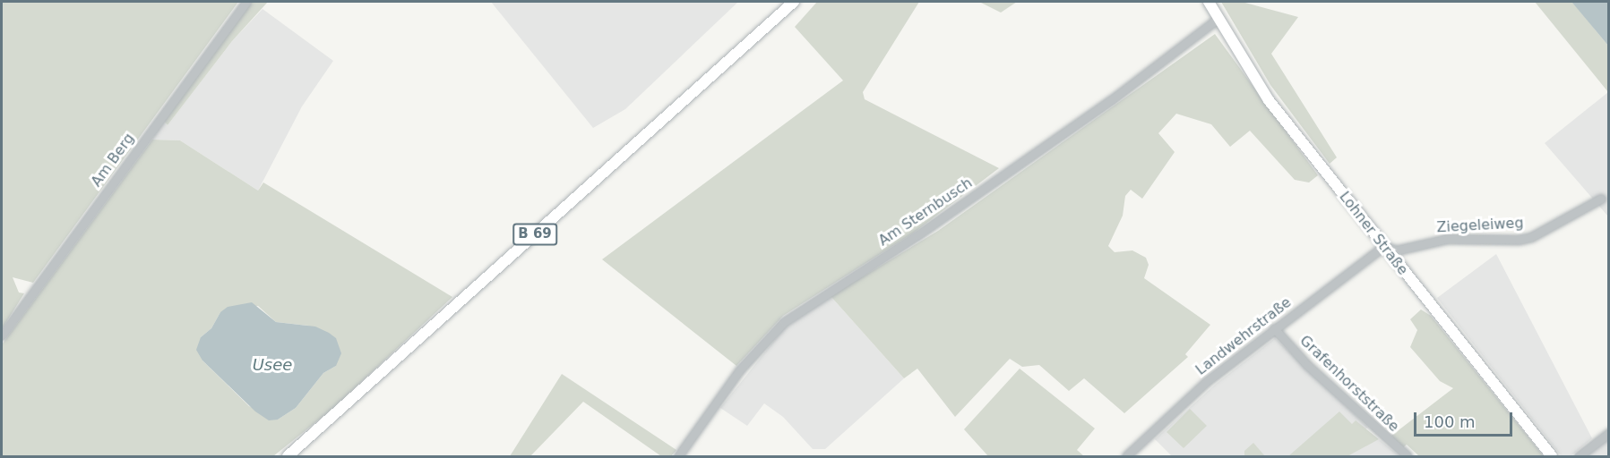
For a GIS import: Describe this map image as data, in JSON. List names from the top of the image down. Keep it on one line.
{"streets":{"main road":["Lohner Straße","B 69"],"street":["Am Berg","Am Sternbusch","Ziegeleiweg","Landwehrstraße","Grafenhorststraße"]},"crossings":[["Am Sternbusch","Lohner Straße"],["Ziegeleiweg","Lohner Straße"],["Ziegeleiweg","Landwehrstraße"],["Lohner Straße","Landwehrstraße"],["Landwehrstraße","Grafenhorststraße"]],"water":["Usee"],"scale_bar":"100 m"}
